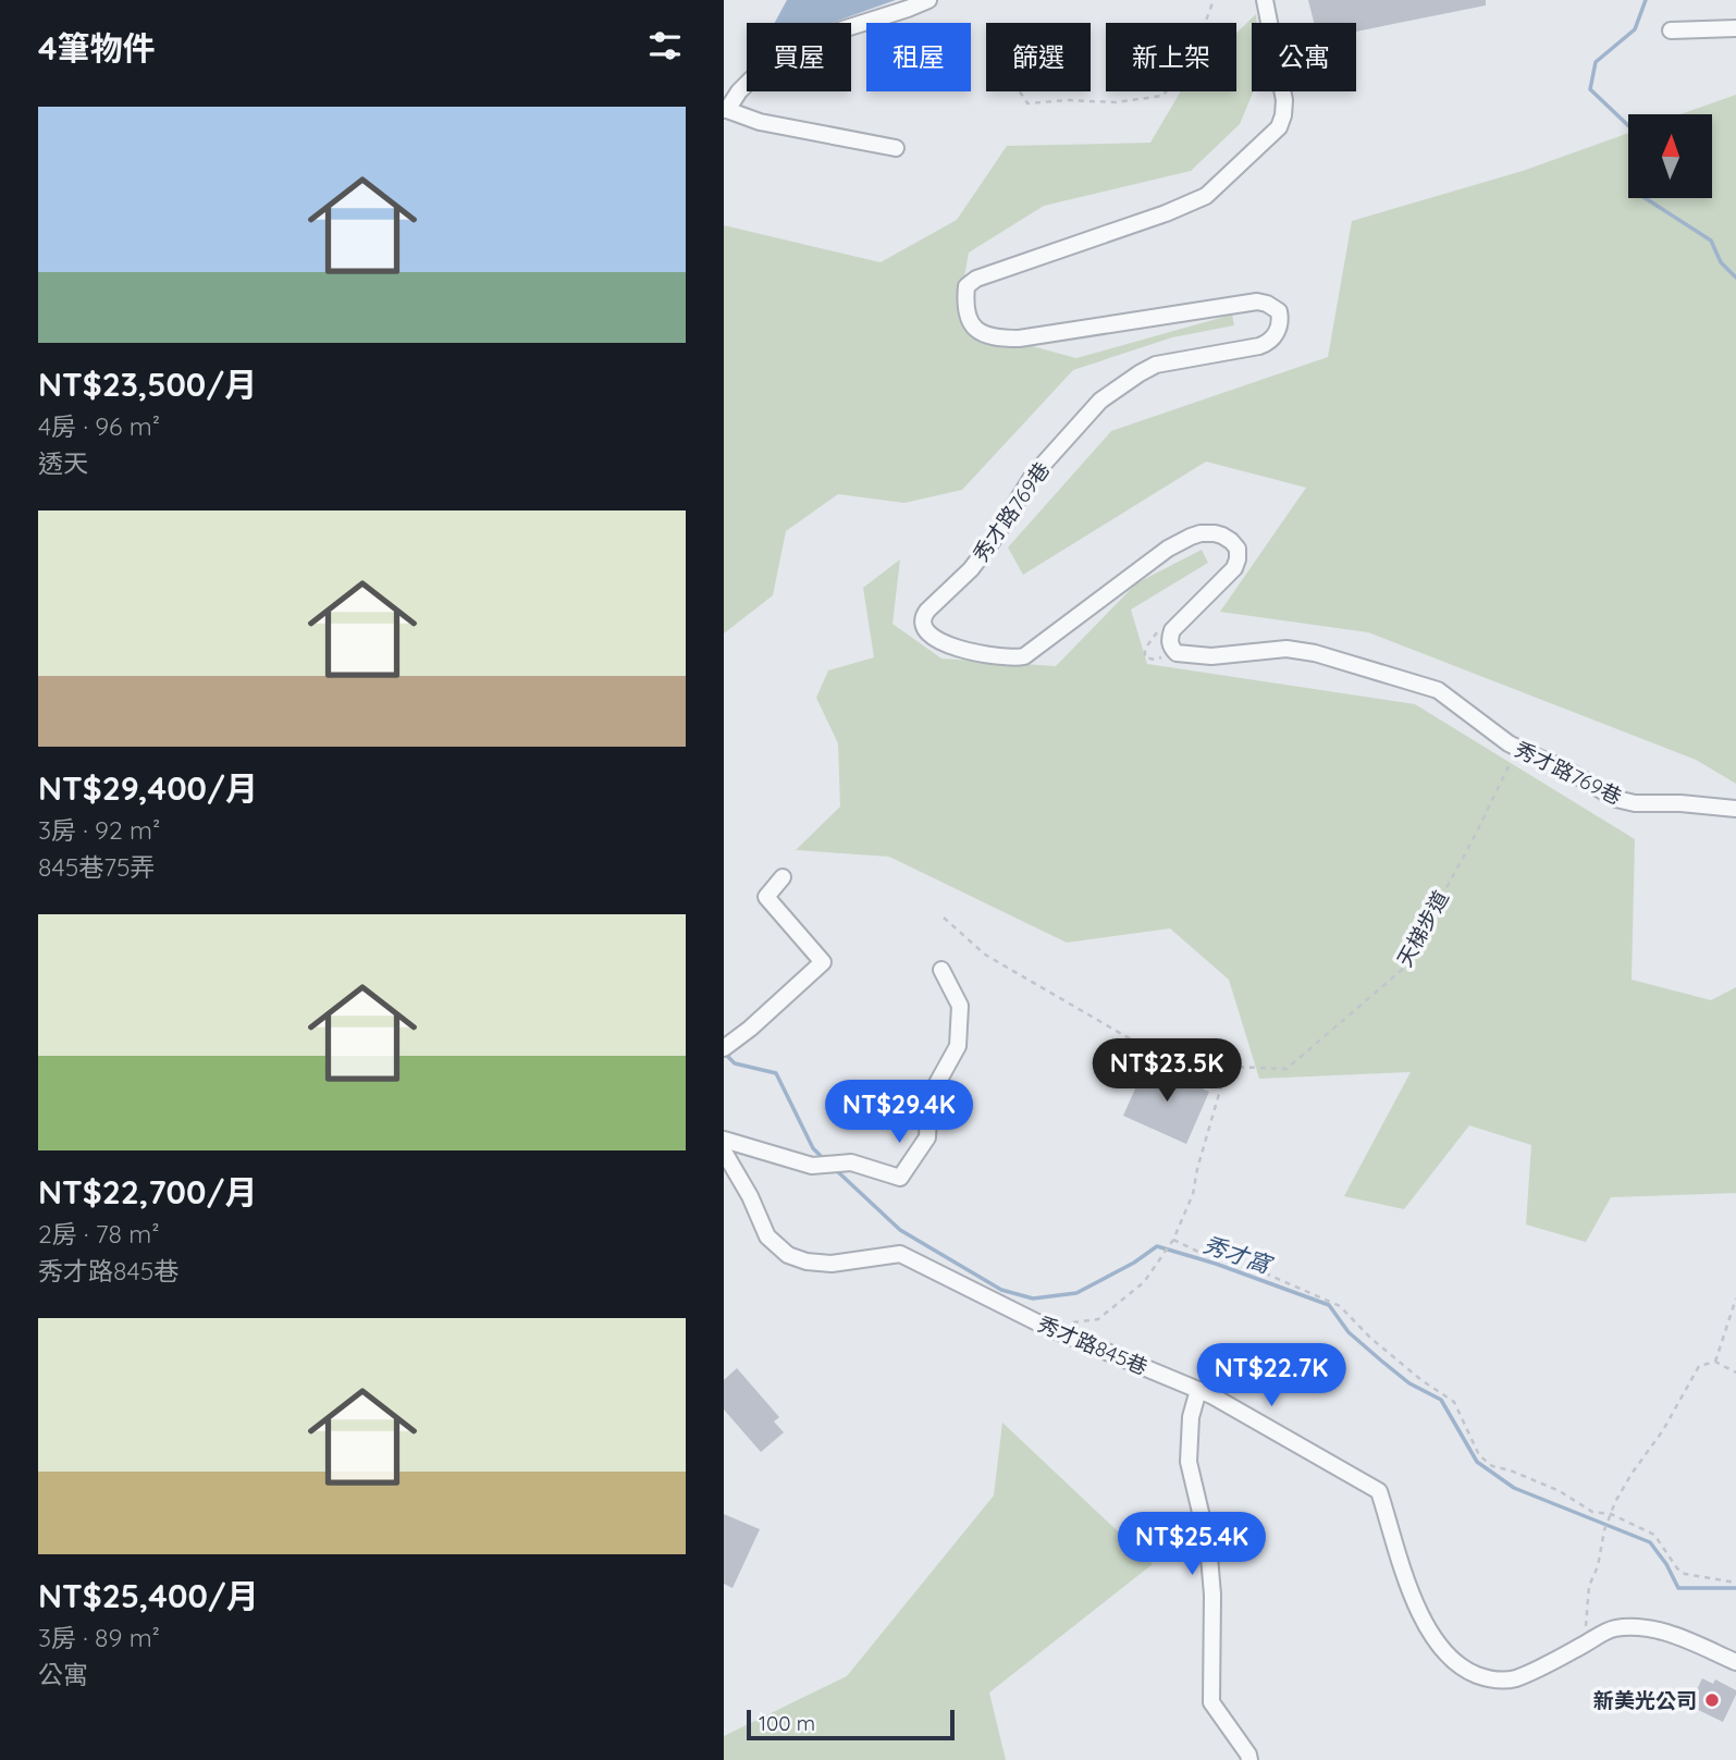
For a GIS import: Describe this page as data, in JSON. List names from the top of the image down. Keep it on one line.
{"streets":{"street":["秀才路769巷","秀才路845巷"],"path":["天梯步道"]},"crossings":[["秀才路769巷","天梯步道"]],"water":["秀才窩"],"places":["新美光公司"],"scale_bar":"100 m","north":"top","page":{"heading":"4筆物件","chip":["買屋","租屋","篩選","新上架","公寓"],"list":[{"name":"NT$23,500/月","note":"4房 · 96 m² · 透天"},{"name":"NT$29,400/月","note":"3房 · 92 m² · 845巷75弄"},{"name":"NT$22,700/月","note":"2房 · 78 m² · 秀才路845巷"},{"name":"NT$25,400/月","note":"3房 · 89 m² · 公寓"}],"price":["NT$23.5K","NT$29.4K","NT$22.7K","NT$25.4K"],"scale":"100 m"}}
